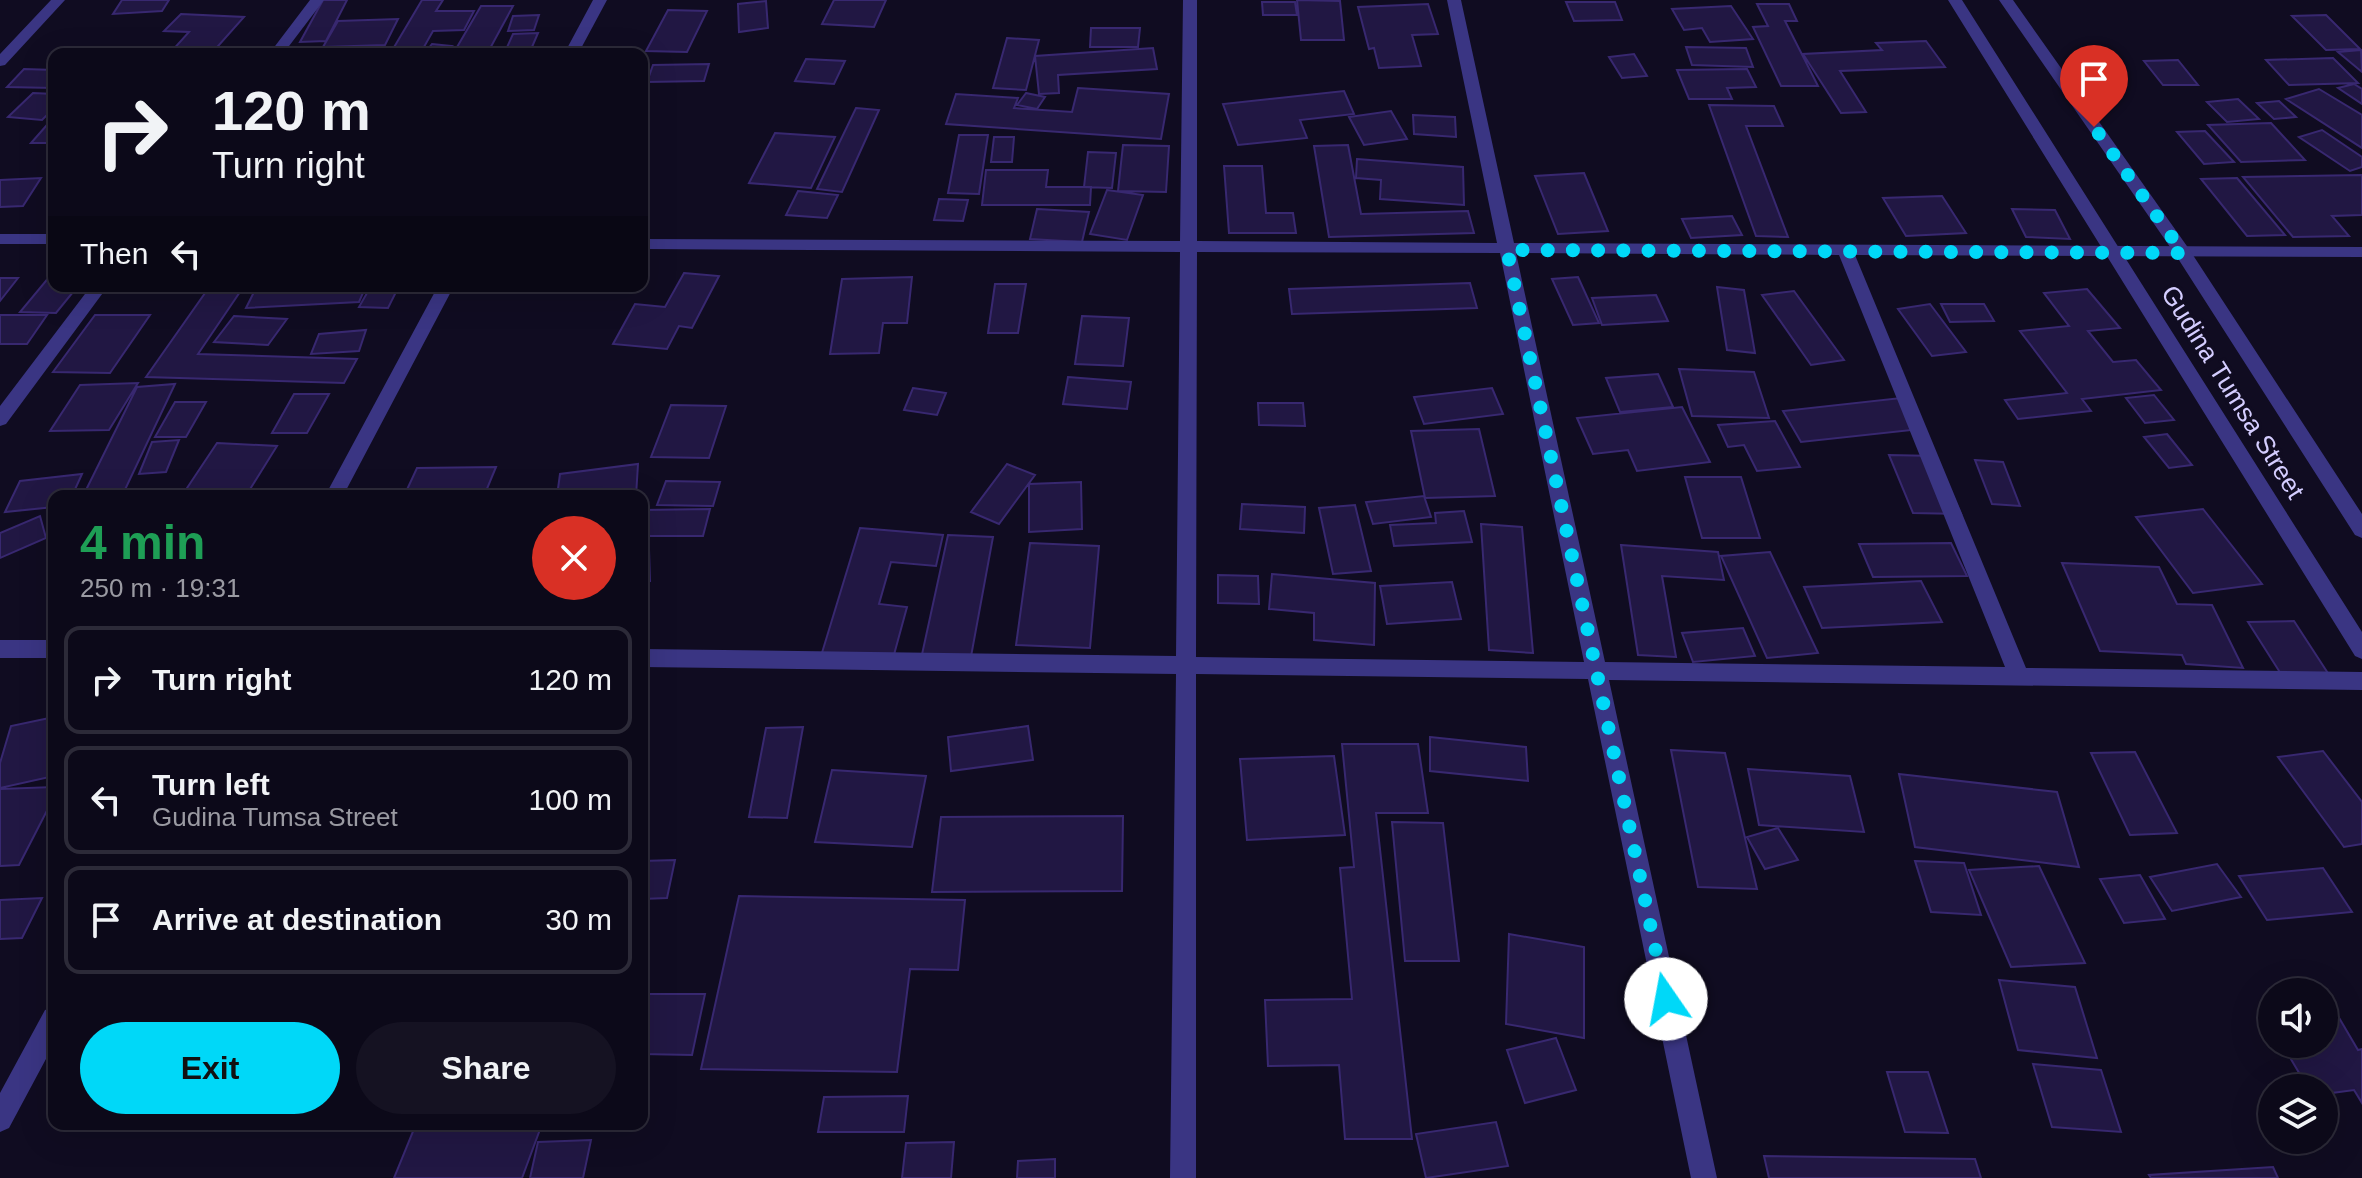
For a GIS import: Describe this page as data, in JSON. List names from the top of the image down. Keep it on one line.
{"streets":{"street":["Gudina Tumsa Street"]},"page":{"turn":["120 m","Turn right"],"then":"Then","heading":["4 min","250 m · 19:31"],"list":[{"name":"Turn right","value":"120 m"},{"name":"Turn left","note":"Gudina Tumsa Street","value":"100 m"},{"name":"Arrive at destination","value":"30 m"}],"buttons":["Exit","Share"]}}
